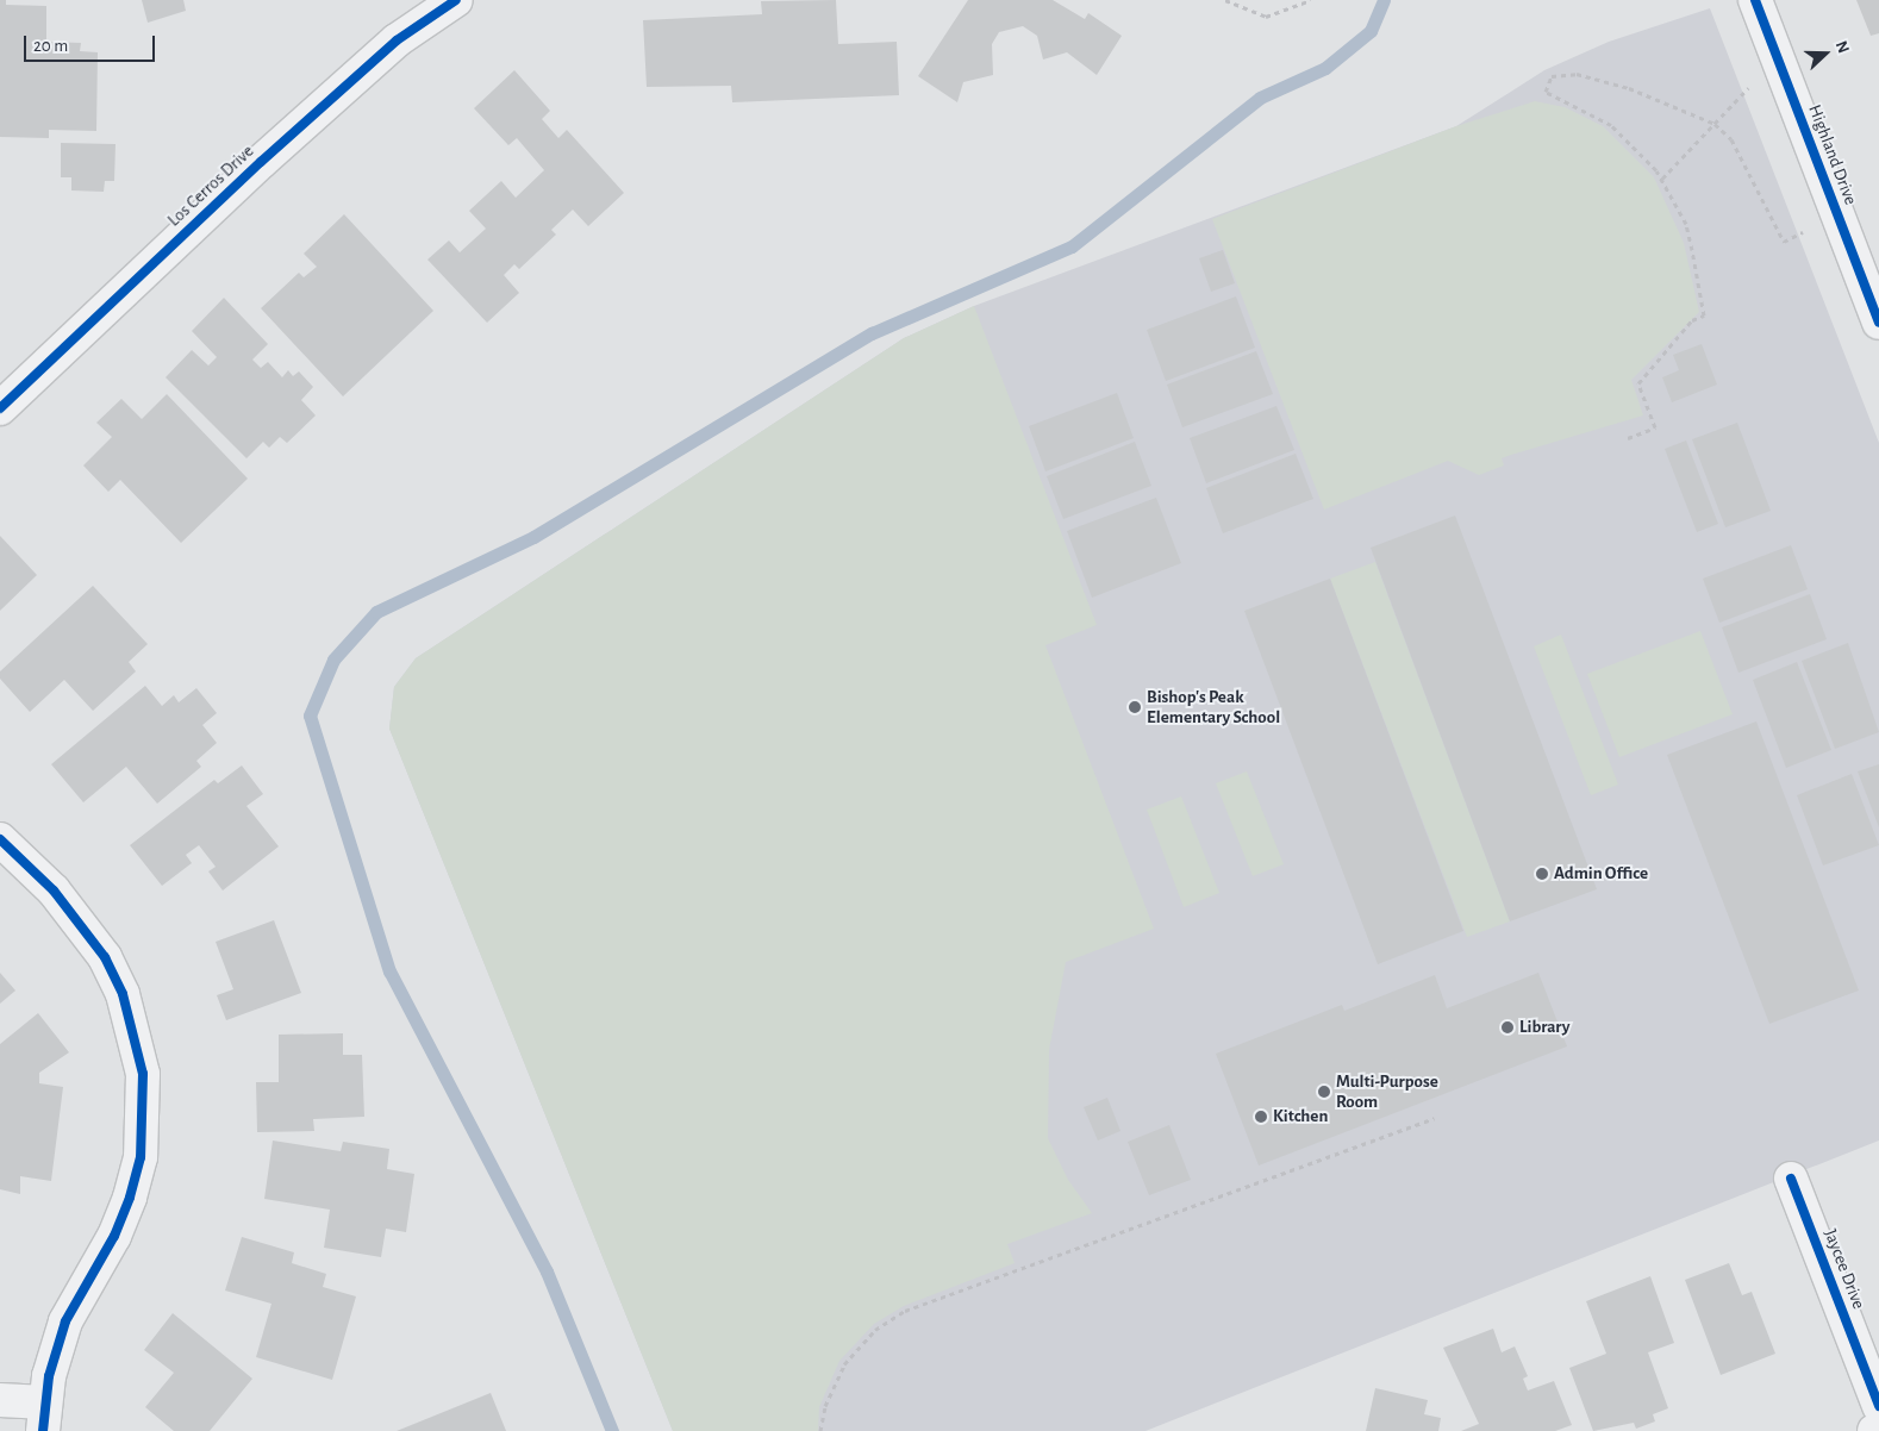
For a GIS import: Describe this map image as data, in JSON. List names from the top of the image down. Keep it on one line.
{"streets":{"street":["Highland Drive","Los Cerros Drive","Jaycee Drive"]},"places":["Bishop's Peak Elementary School","Admin Office","Library","Multi-Purpose Room","Kitchen"],"scale_bar":"20 m","north":"right"}
